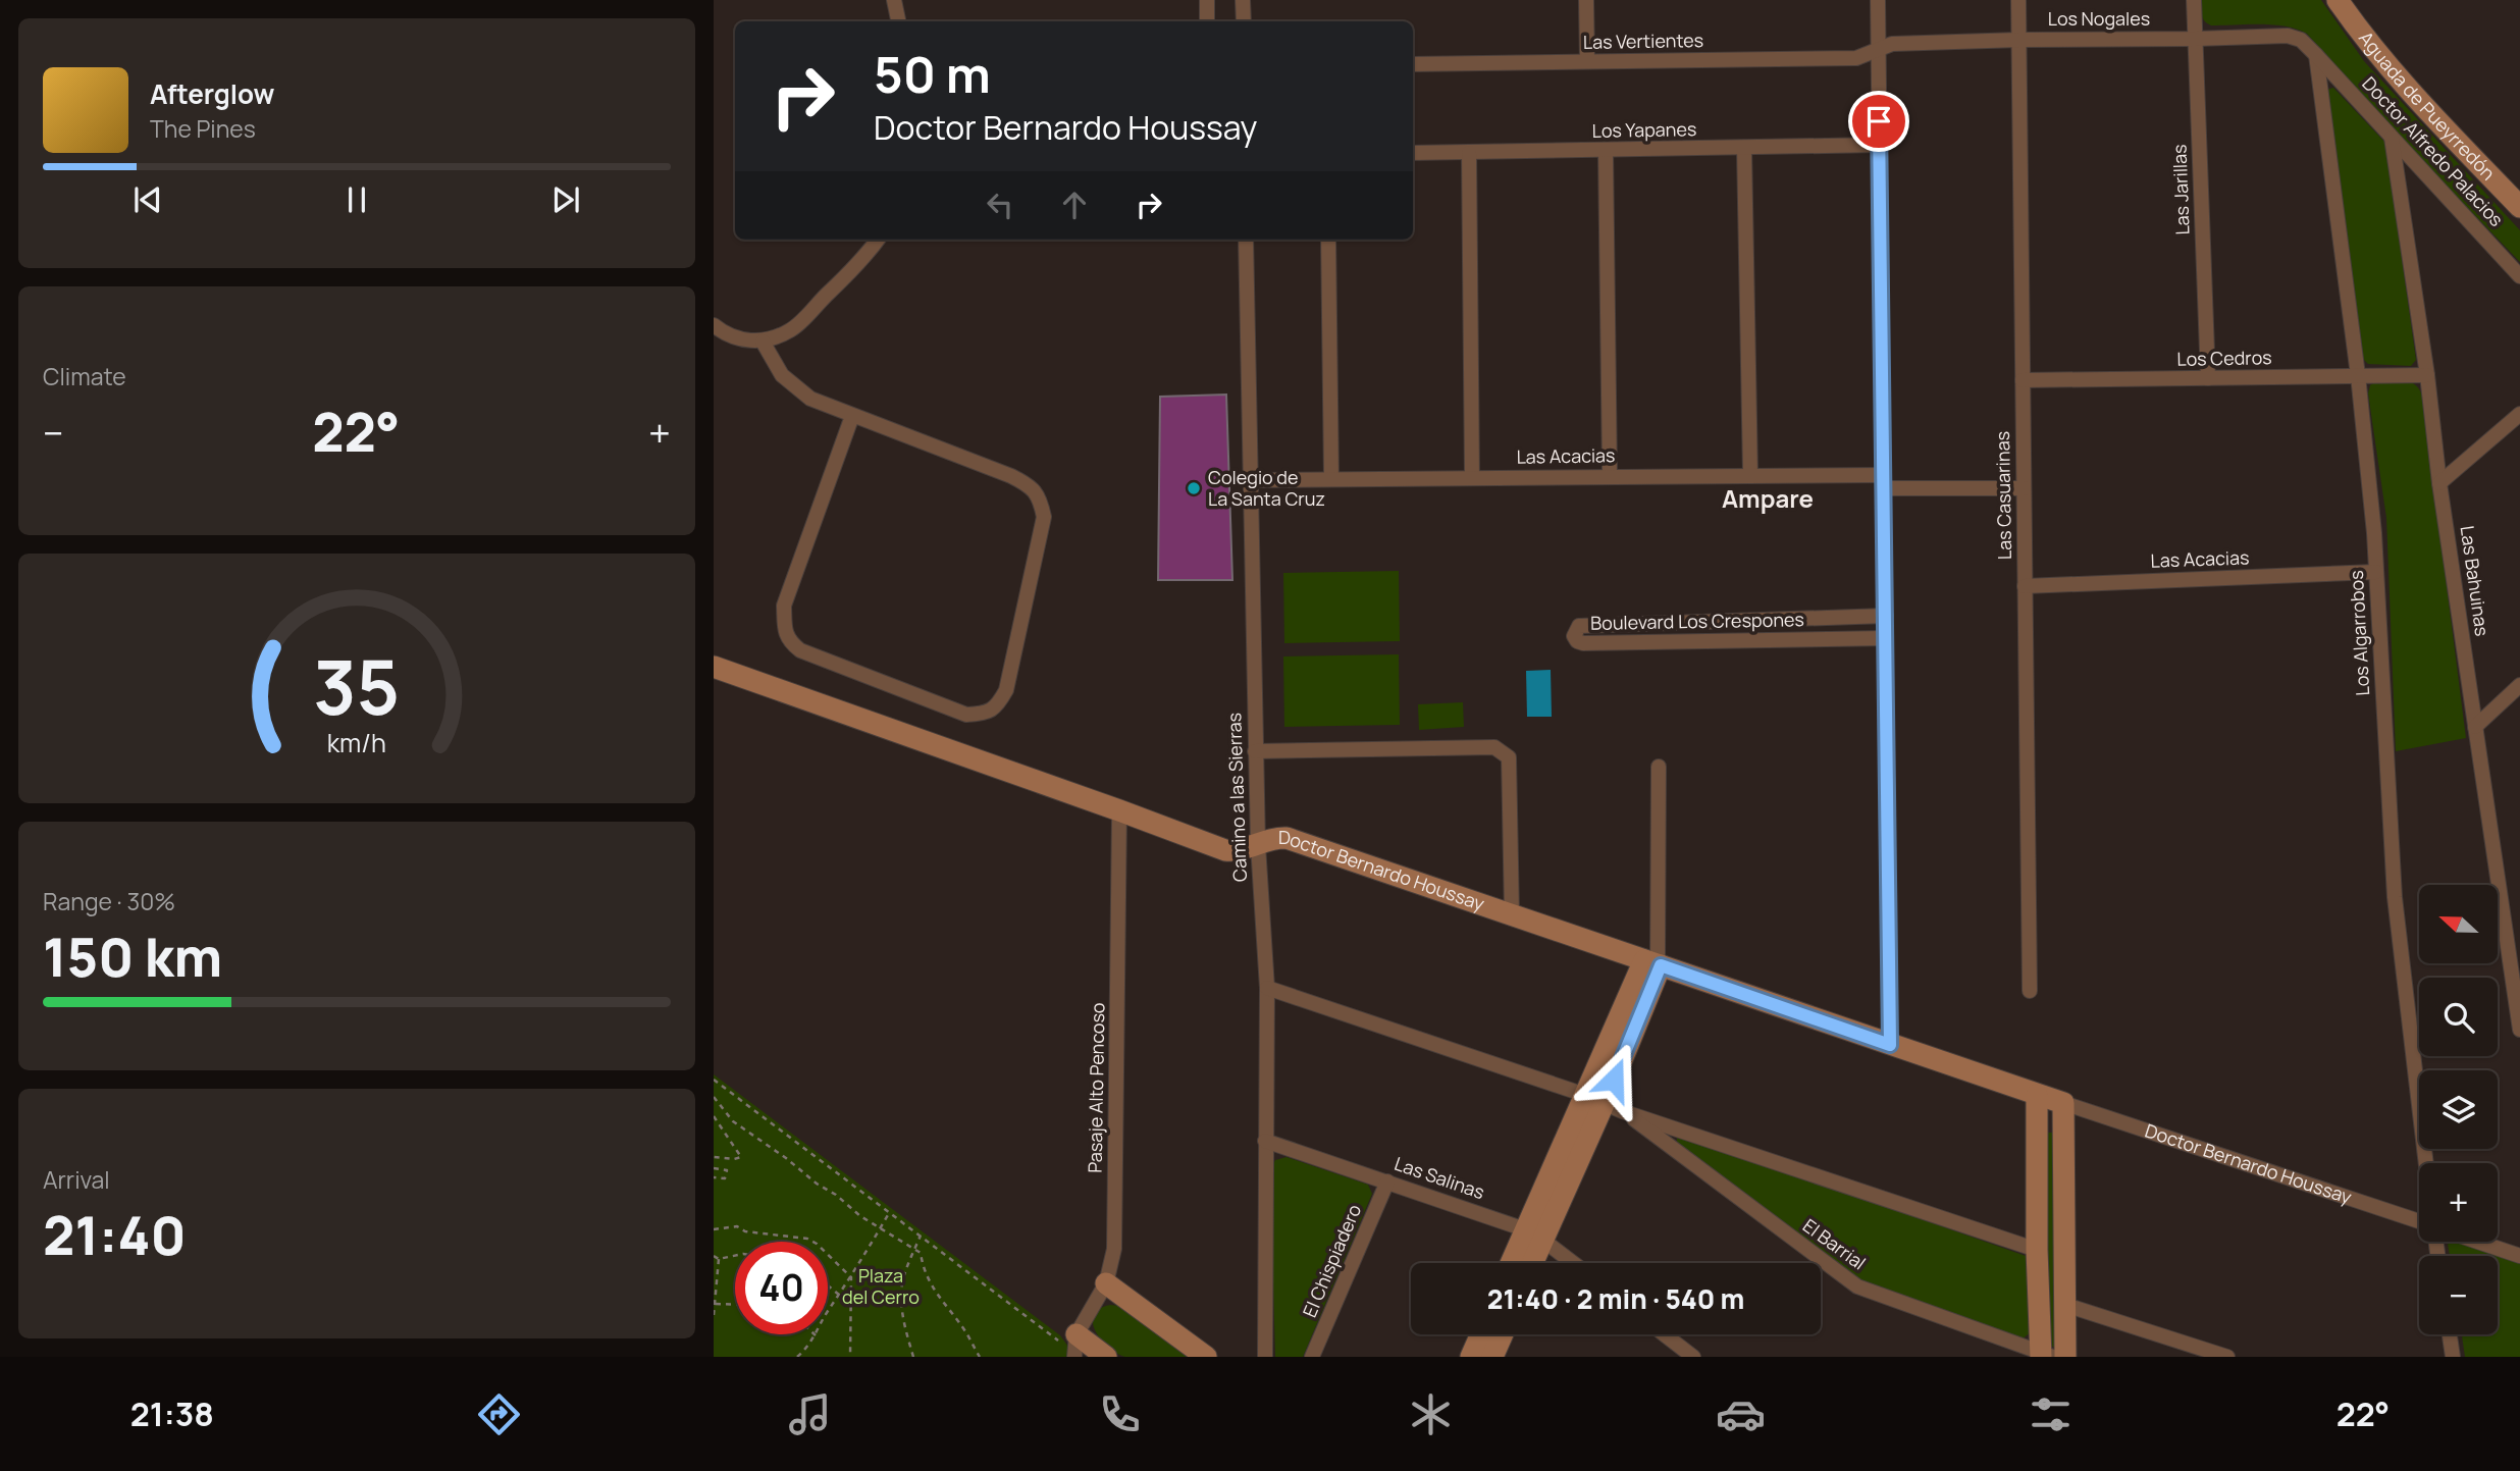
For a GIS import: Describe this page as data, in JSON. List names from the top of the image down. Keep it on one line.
{"streets":{"street":["Los Nogales","Las Vertientes","Aguada de Pueyrredón","Los Yapanes","Doctor Alfredo Palacios","Las Jarillas","Los Cedros","Las Acacias","Las Casuarinas","Las Bahuinas","Boulevard Los Crespones","Los Algarrobos","Camino a las Sierras","Doctor Bernardo Houssay","Pasaje Alto Pencoso","Las Salinas","El Barrial","El Chispiadero"]},"crossings":[["Los Nogales","Las Vertientes"],["Los Nogales","Doctor Alfredo Palacios"],["Los Nogales","Las Jarillas"],["Los Nogales","Las Casuarinas"],["Los Nogales","Los Algarrobos"],["Doctor Alfredo Palacios","Las Bahuinas"],["Doctor Alfredo Palacios","Los Algarrobos"],["Las Jarillas","Los Cedros"],["Los Cedros","Las Casuarinas"],["Los Cedros","Las Bahuinas"],["Los Cedros","Los Algarrobos"],["Las Acacias","Las Casuarinas"],["Las Acacias","Los Algarrobos"],["Las Acacias","Camino a las Sierras"],["Camino a las Sierras","Doctor Bernardo Houssay"],["Camino a las Sierras","Las Salinas"],["Camino a las Sierras","El Barrial"],["Doctor Bernardo Houssay","Pasaje Alto Pencoso"],["Las Salinas","El Chispiadero"]],"districts":["Ampare"],"parks":["Plaza del Cerro"],"places":["Colegio de La Santa Cruz"],"north":"left","page":{"turn":["50 m","Doctor Bernardo Houssay"],"song":["Afterglow","The Pines"],"tile":["Climate",["Range · 30%","150 km"],["Arrival","21:40"]],"heat":["−","22°","+"],"map_buttons":["+","−"],"limit":"40","trip":"21:40 · 2 min · 540 m","tabs":["21:38","22°"],"gauge":["35","km/h"]}}
